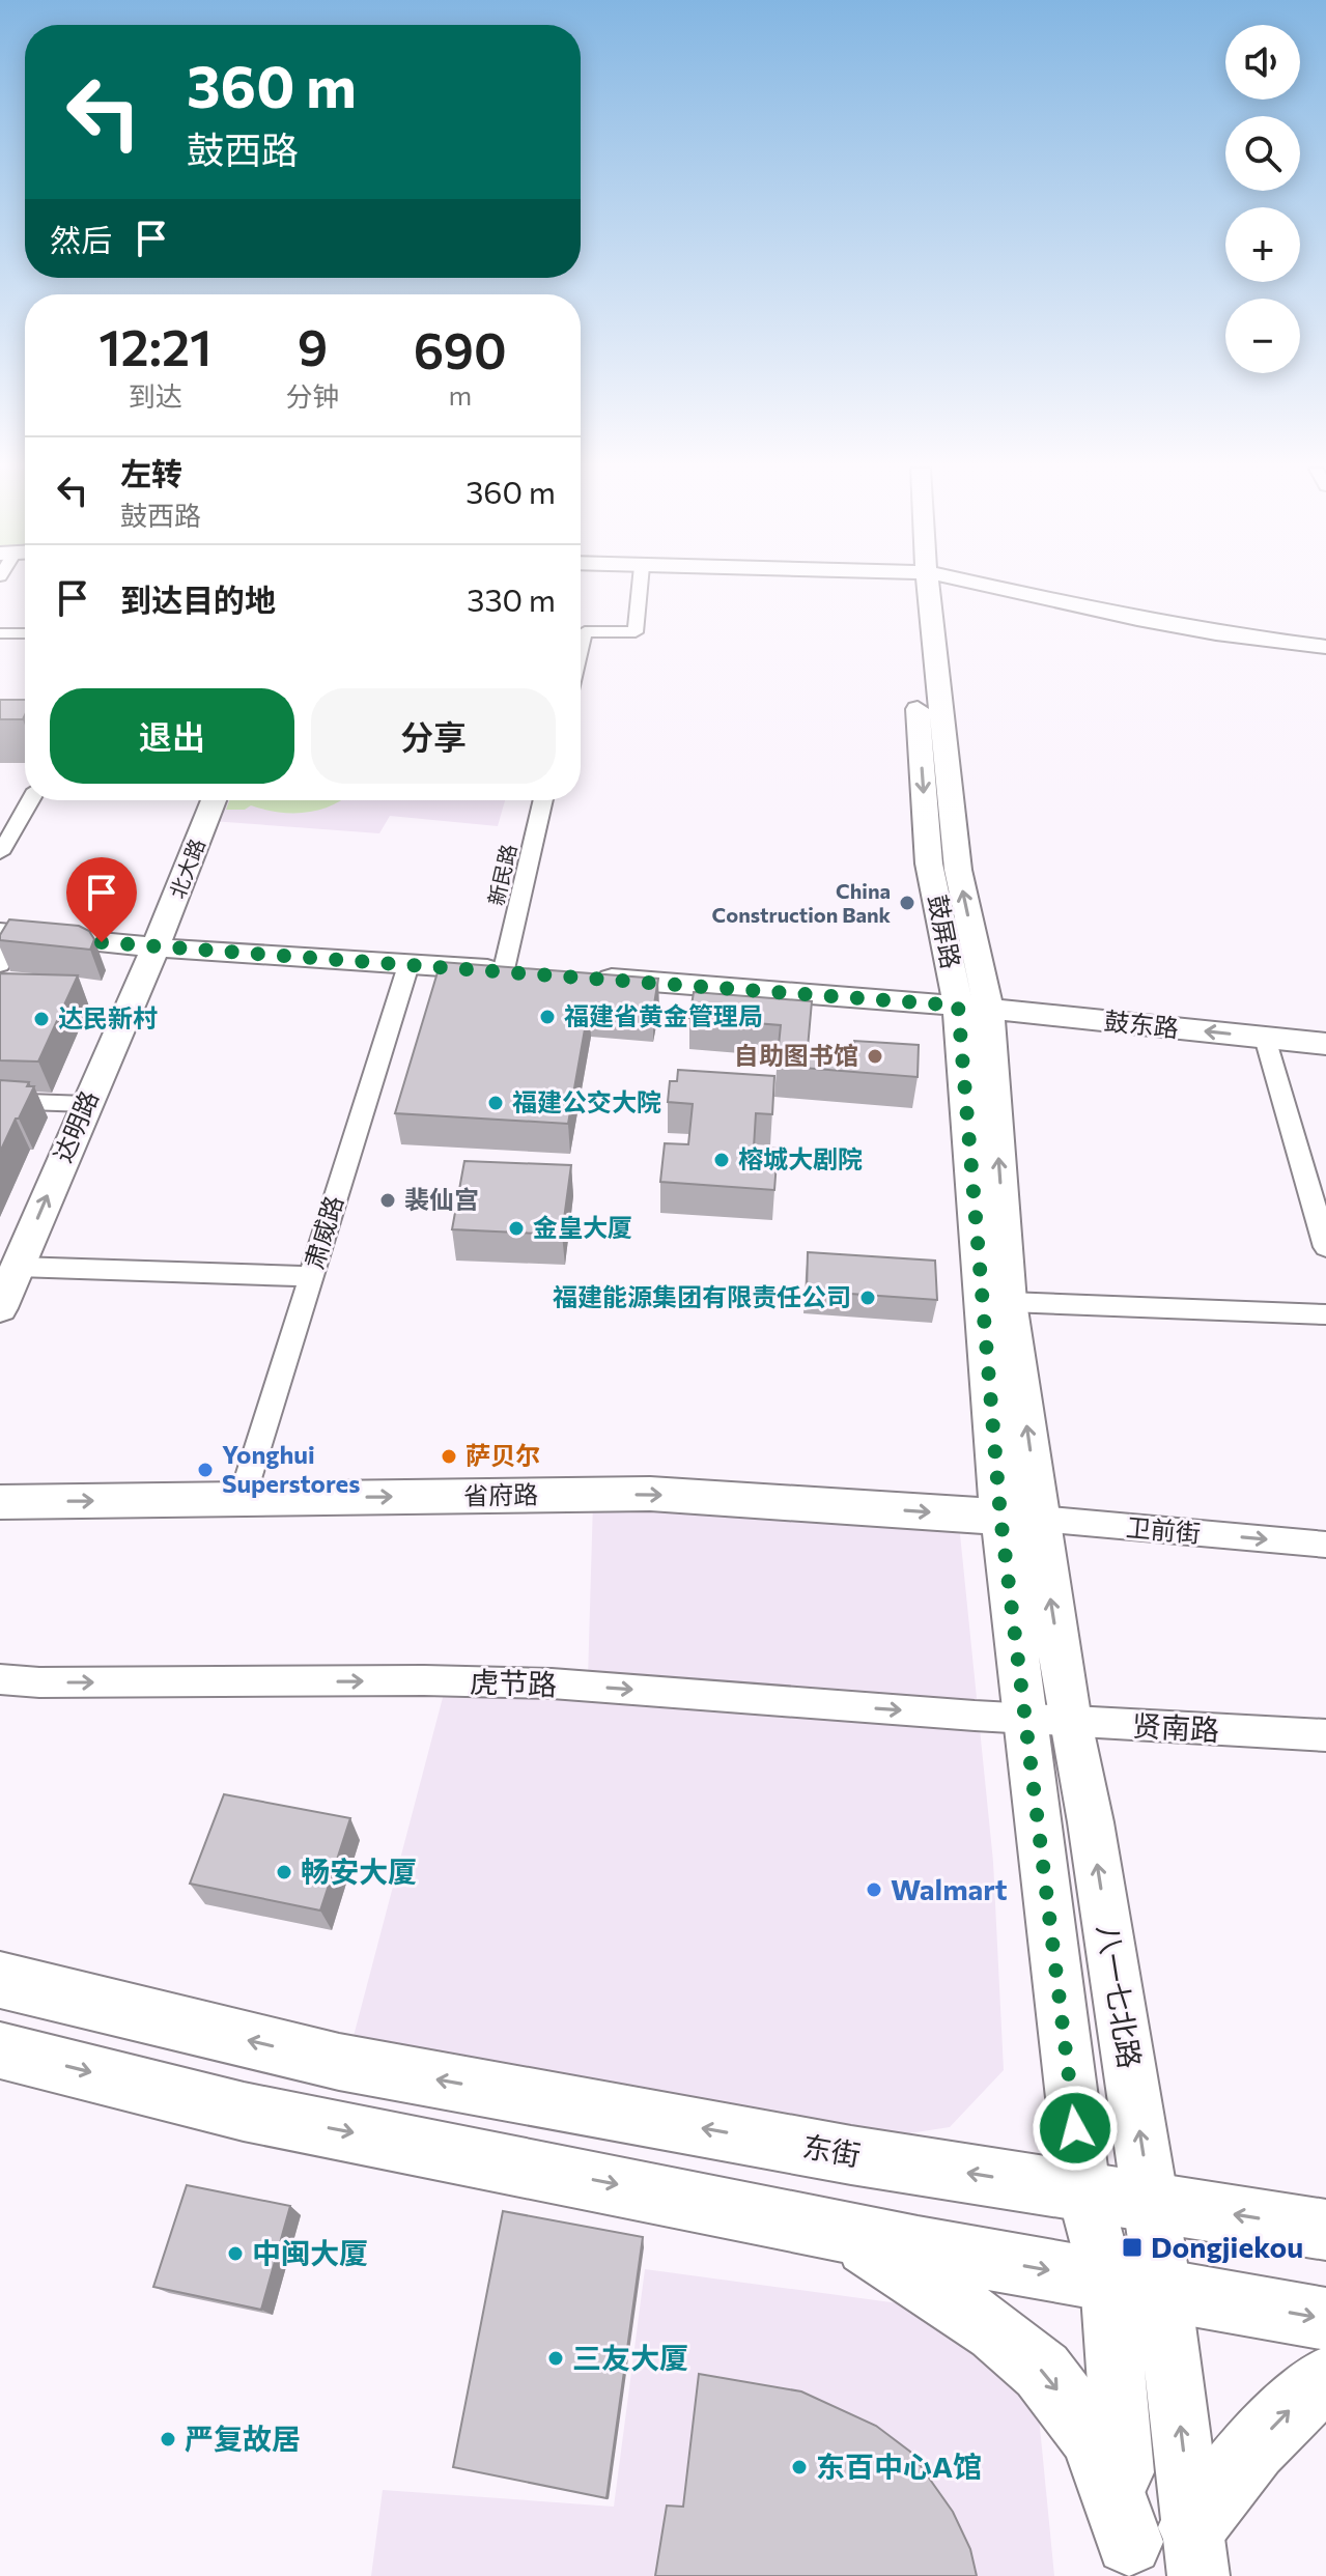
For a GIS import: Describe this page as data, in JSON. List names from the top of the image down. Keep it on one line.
{"streets":{"main road":["北大路","鼓屏路","鼓东路","达明路","省府路","八一七北路","东街"],"street":["新民路","肃威路","卫前街","虎节路","贤南路"]},"crossings":[["北大路","达明路"],["鼓屏路","鼓东路"],["鼓屏路","省府路"],["鼓屏路","卫前街"],["鼓屏路","八一七北路"],["肃威路","省府路"],["省府路","卫前街"],["省府路","八一七北路"],["卫前街","八一七北路"],["虎节路","贤南路"],["虎节路","八一七北路"],["贤南路","八一七北路"],["八一七北路","东街"]],"one_way":["鼓东路","达明路","省府路","虎节路"],"places":{"other":["China Construction Bank","福建省黄金管理局","达民新村","自助图书馆","福建公交大院","榕城大剧院","裴仙宫","金皇大厦","福建能源集团有限责任公司","萨贝尔","Yonghui Superstores","畅安大厦","Walmart","中闽大厦","三友大厦","严复故居","东百中心A馆"],"transit":["Dongjiekou"]},"page":{"map_buttons":["+","−"],"turn":["360 m","鼓西路"],"then":"然后","eta":["12:21","到达","9","分钟","690","m"],"list":[{"name":"左转","note":"鼓西路","value":"360 m"},{"name":"到达目的地","value":"330 m"}],"buttons":["退出","分享"]}}
